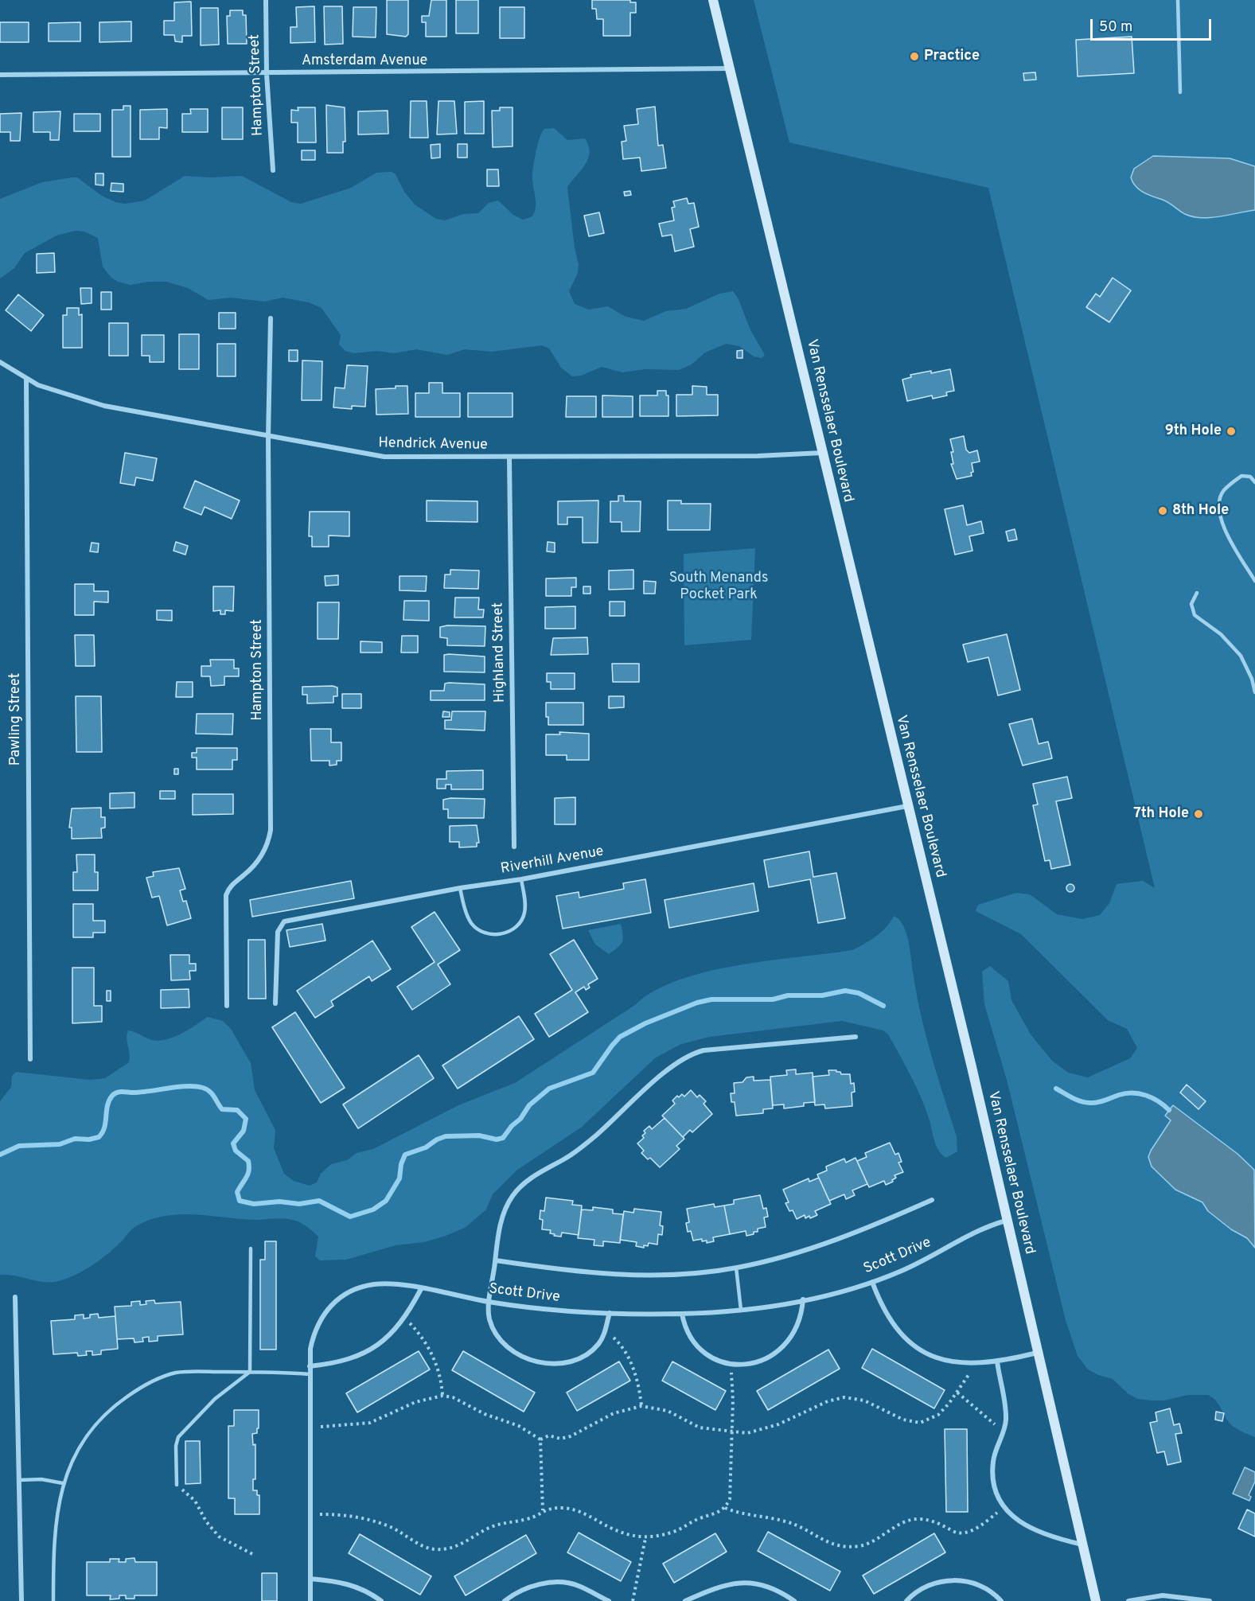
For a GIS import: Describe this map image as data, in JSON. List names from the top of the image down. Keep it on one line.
{"streets":{"main road":["Van Rensselaer Boulevard"],"street":["Amsterdam Avenue","Hampton Street","Hendrick Avenue","Highland Street","Pawling Street","Riverhill Avenue","Scott Drive"]},"crossings":[["Amsterdam Avenue","Hampton Street"],["Amsterdam Avenue","Van Rensselaer Boulevard"],["Hampton Street","Hendrick Avenue"],["Van Rensselaer Boulevard","Hendrick Avenue"],["Van Rensselaer Boulevard","Riverhill Avenue"],["Van Rensselaer Boulevard","Scott Drive"],["Hendrick Avenue","Highland Street"],["Hendrick Avenue","Pawling Street"]],"parks":["South Menands Pocket Park"],"places":["Practice","9th Hole","8th Hole","7th Hole"],"scale_bar":"50 m"}
